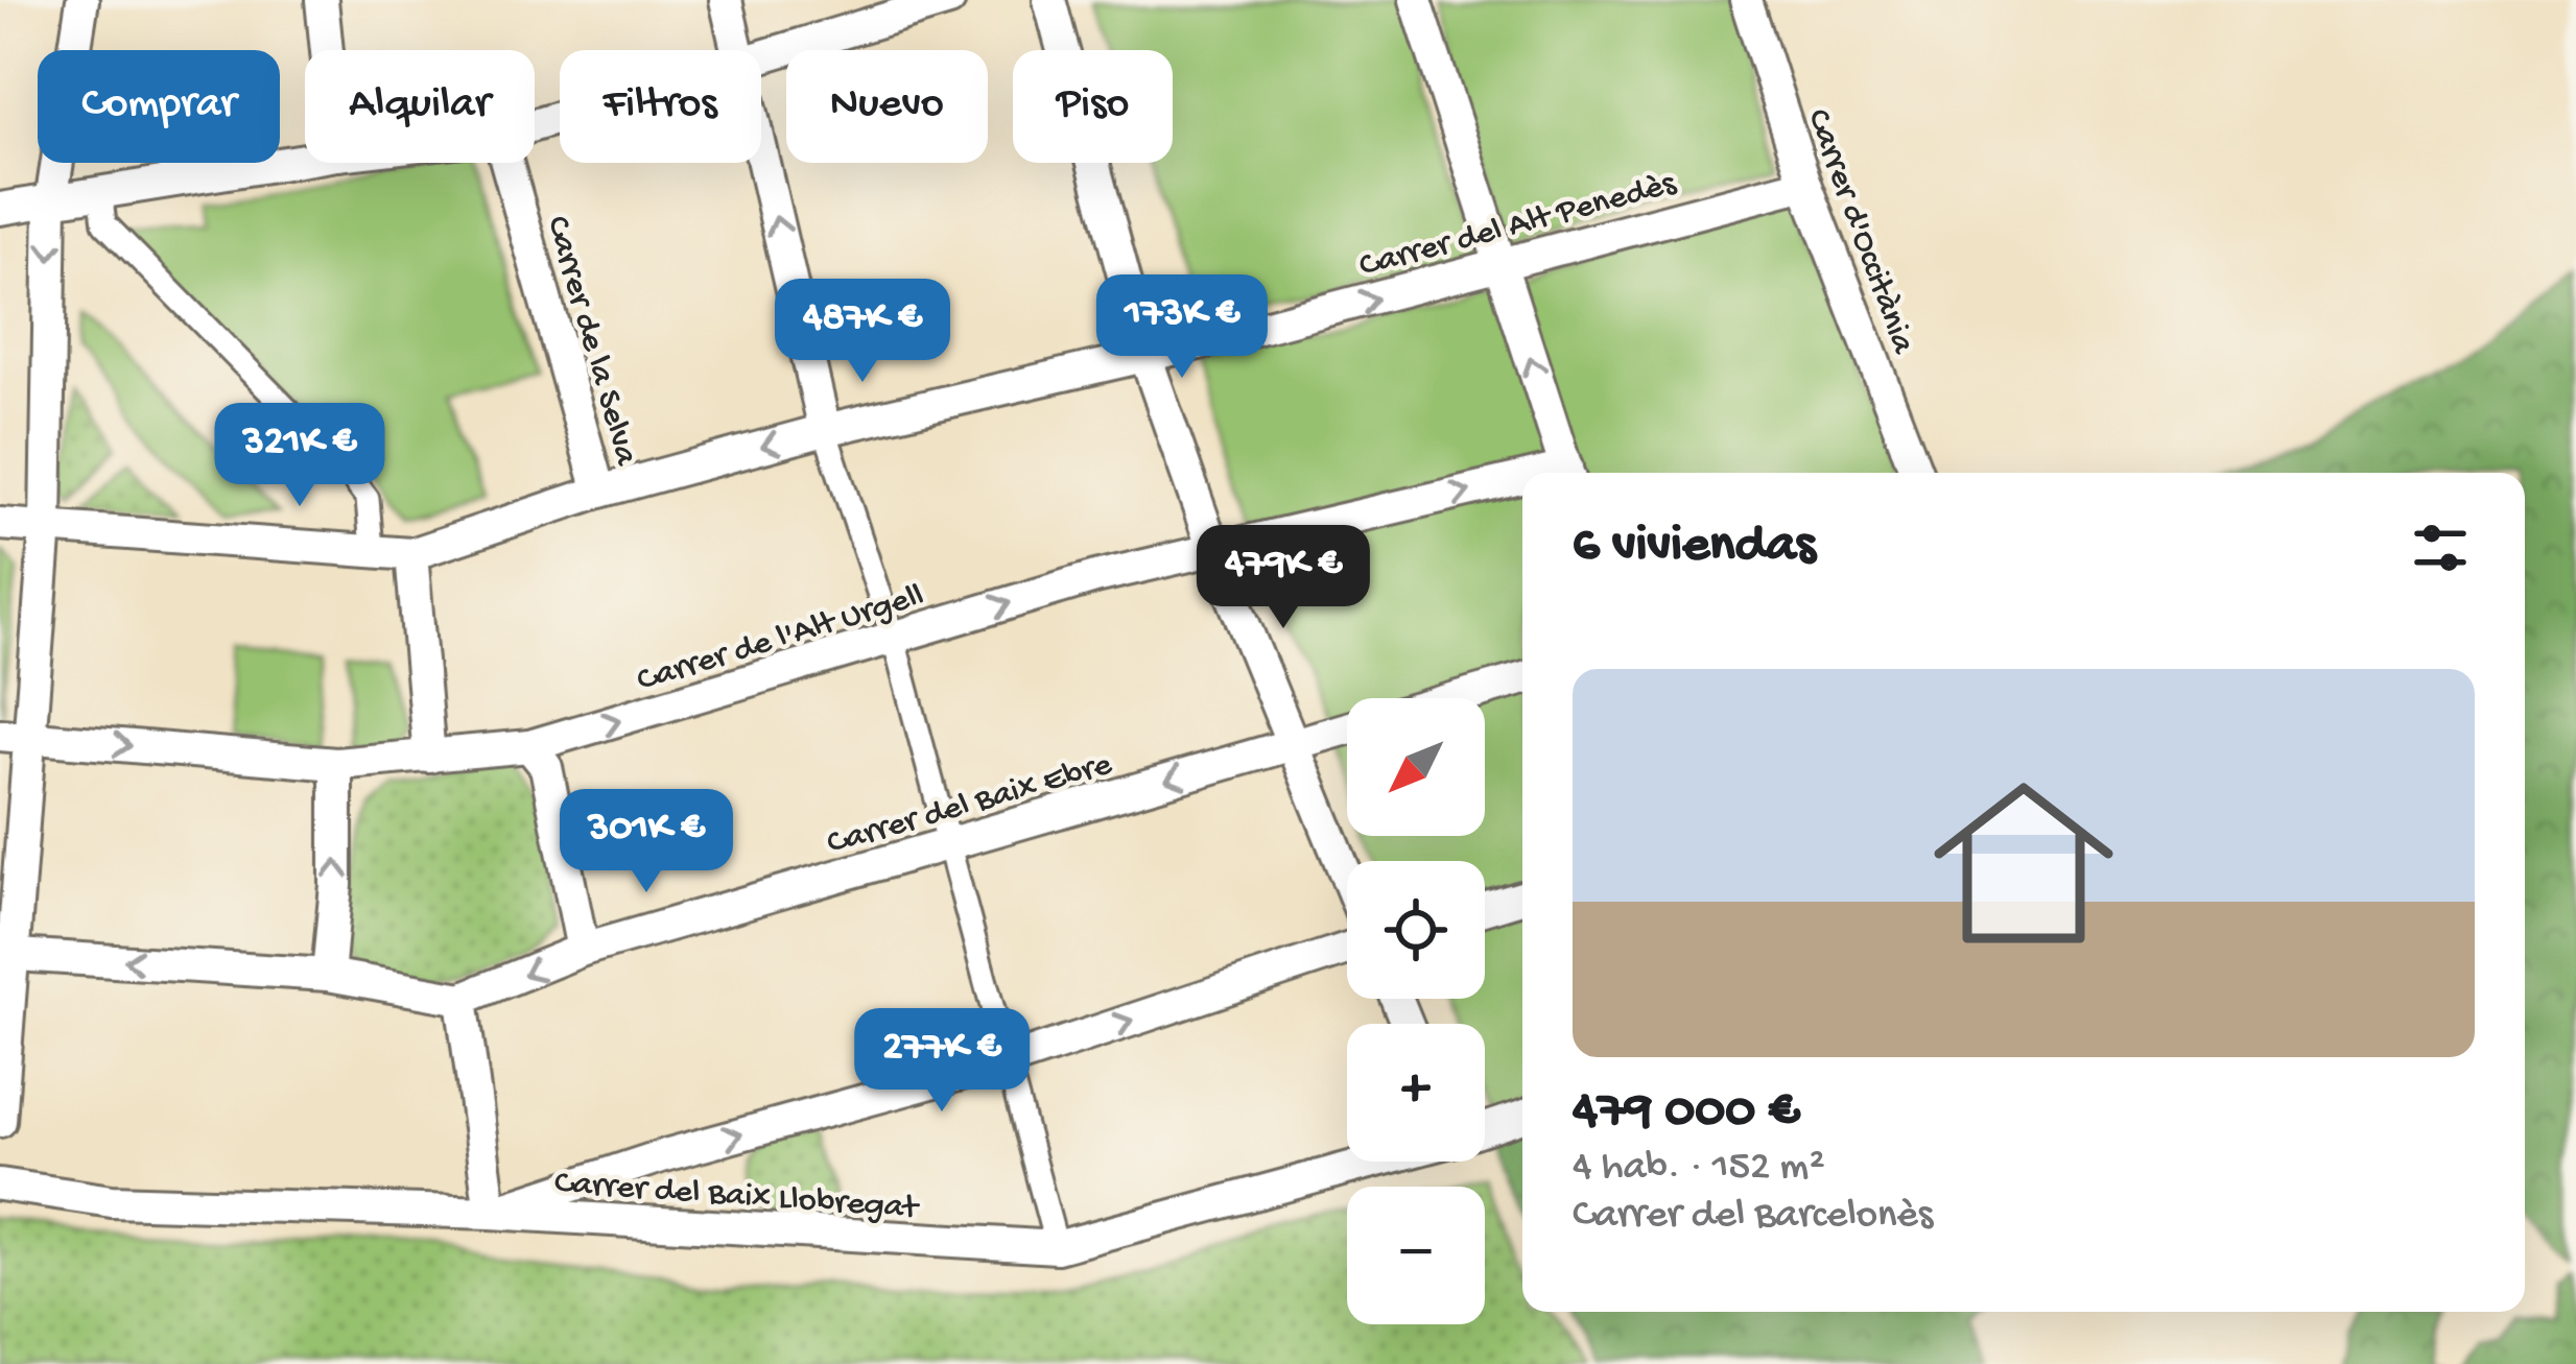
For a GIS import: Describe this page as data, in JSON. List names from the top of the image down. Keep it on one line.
{"streets":{"street":["Carrer del Alt Penedès","Carrer d'Occitània","Carrer de la Selva","Carrer de l'Alt Urgell","Carrer del Baix Ebre","Carrer del Baix Llobregat"]},"crossings":[["Carrer del Alt Penedès","Carrer d'Occitània"],["Carrer del Alt Penedès","Carrer de la Selva"]],"one_way":["Carrer de l'Alt Urgell"],"north":"bottom left","page":{"chip":["Comprar","Alquilar","Filtros","Nuevo","Piso"],"price":["173K €","487K €","321K €","479K €","301K €","277K €"],"heading":"6 viviendas","list":[{"name":"479 000 €","note":"4 hab. · 152 m² · Carrer del Barcelonès"}],"map_buttons":["+","−"]}}
